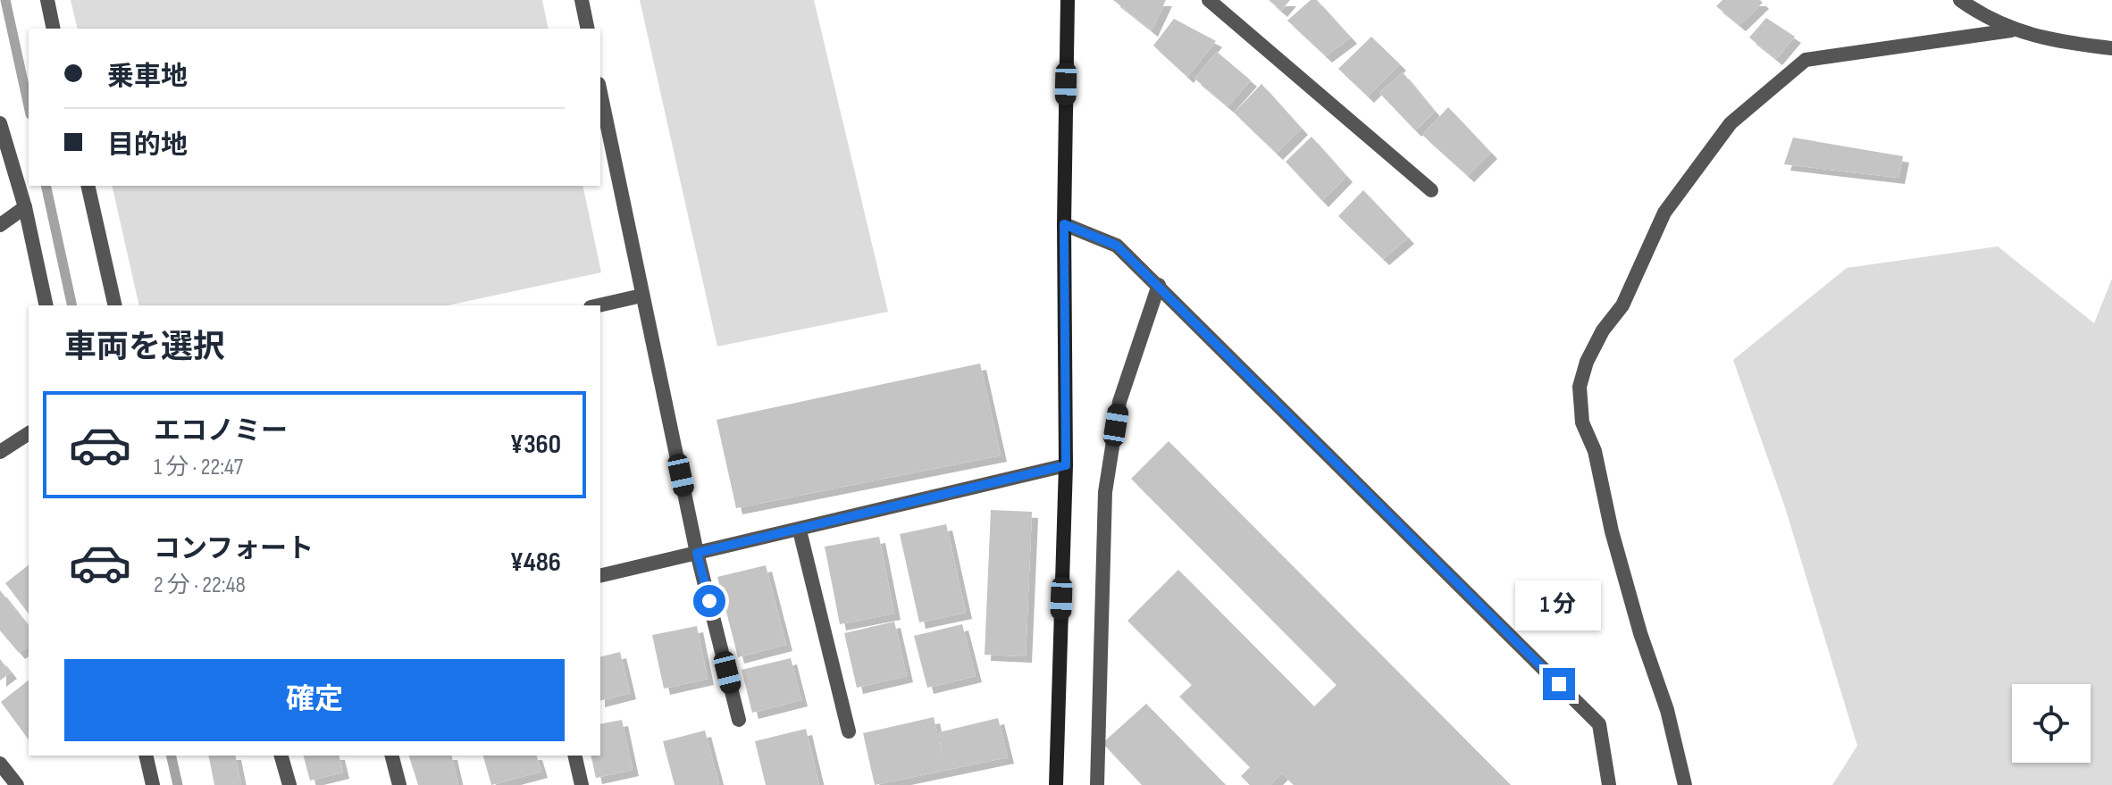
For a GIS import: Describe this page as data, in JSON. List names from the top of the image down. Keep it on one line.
{"page":{"banner":["乗車地","目的地"],"heading":"車両を選択","list":[{"name":"エコノミー","note":"1 分 · 22:47","value":"¥360"},{"name":"コンフォート","note":"2 分 · 22:48","value":"¥486"}],"bubble":"1 分","buttons":"確定"}}
